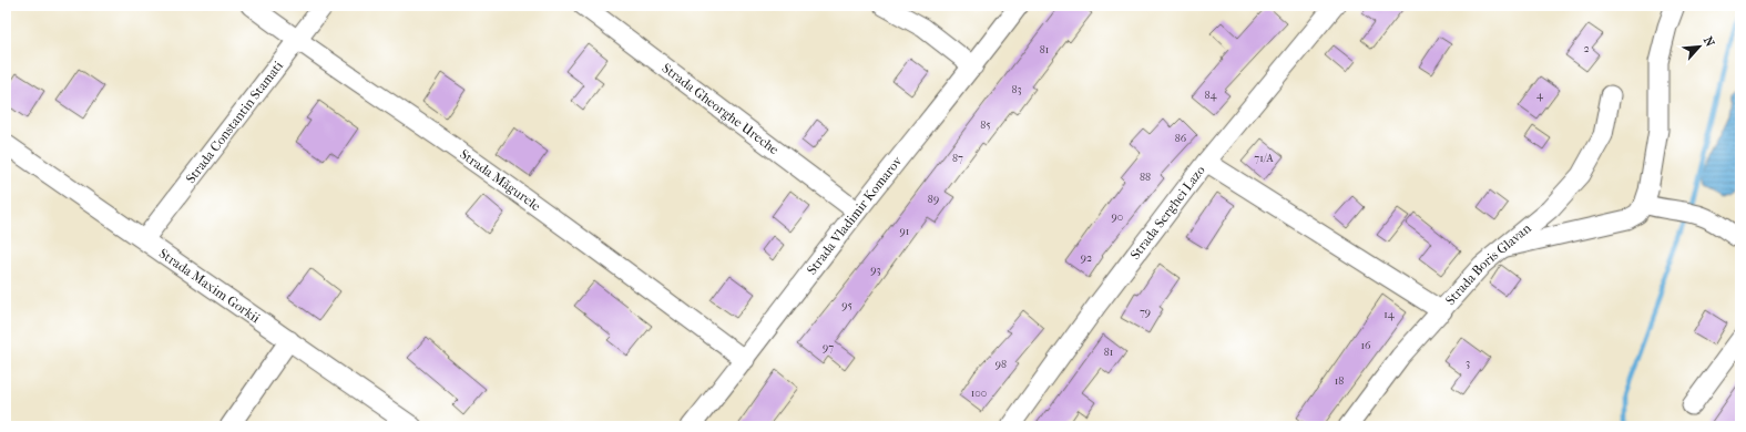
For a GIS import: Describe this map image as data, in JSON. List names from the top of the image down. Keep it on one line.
{"streets":{"street":["Strada Gheorghe Ureche","Strada Constantin Stamati","Strada Măgurele","Strada Serghei Lazo","Strada Vladimir Komarov","Strada Boris Glavan","Strada Maxim Gorkii"]},"crossings":[["Strada Gheorghe Ureche","Strada Vladimir Komarov"],["Strada Constantin Stamati","Strada Măgurele"],["Strada Constantin Stamati","Strada Maxim Gorkii"],["Strada Măgurele","Strada Vladimir Komarov"]],"house_numbers":["2","81","83","84","4","85","86","87","71/A","88","89","90","91","92","93","95","79","14","16","97","81","3","98","18","100"],"north":"top right"}
